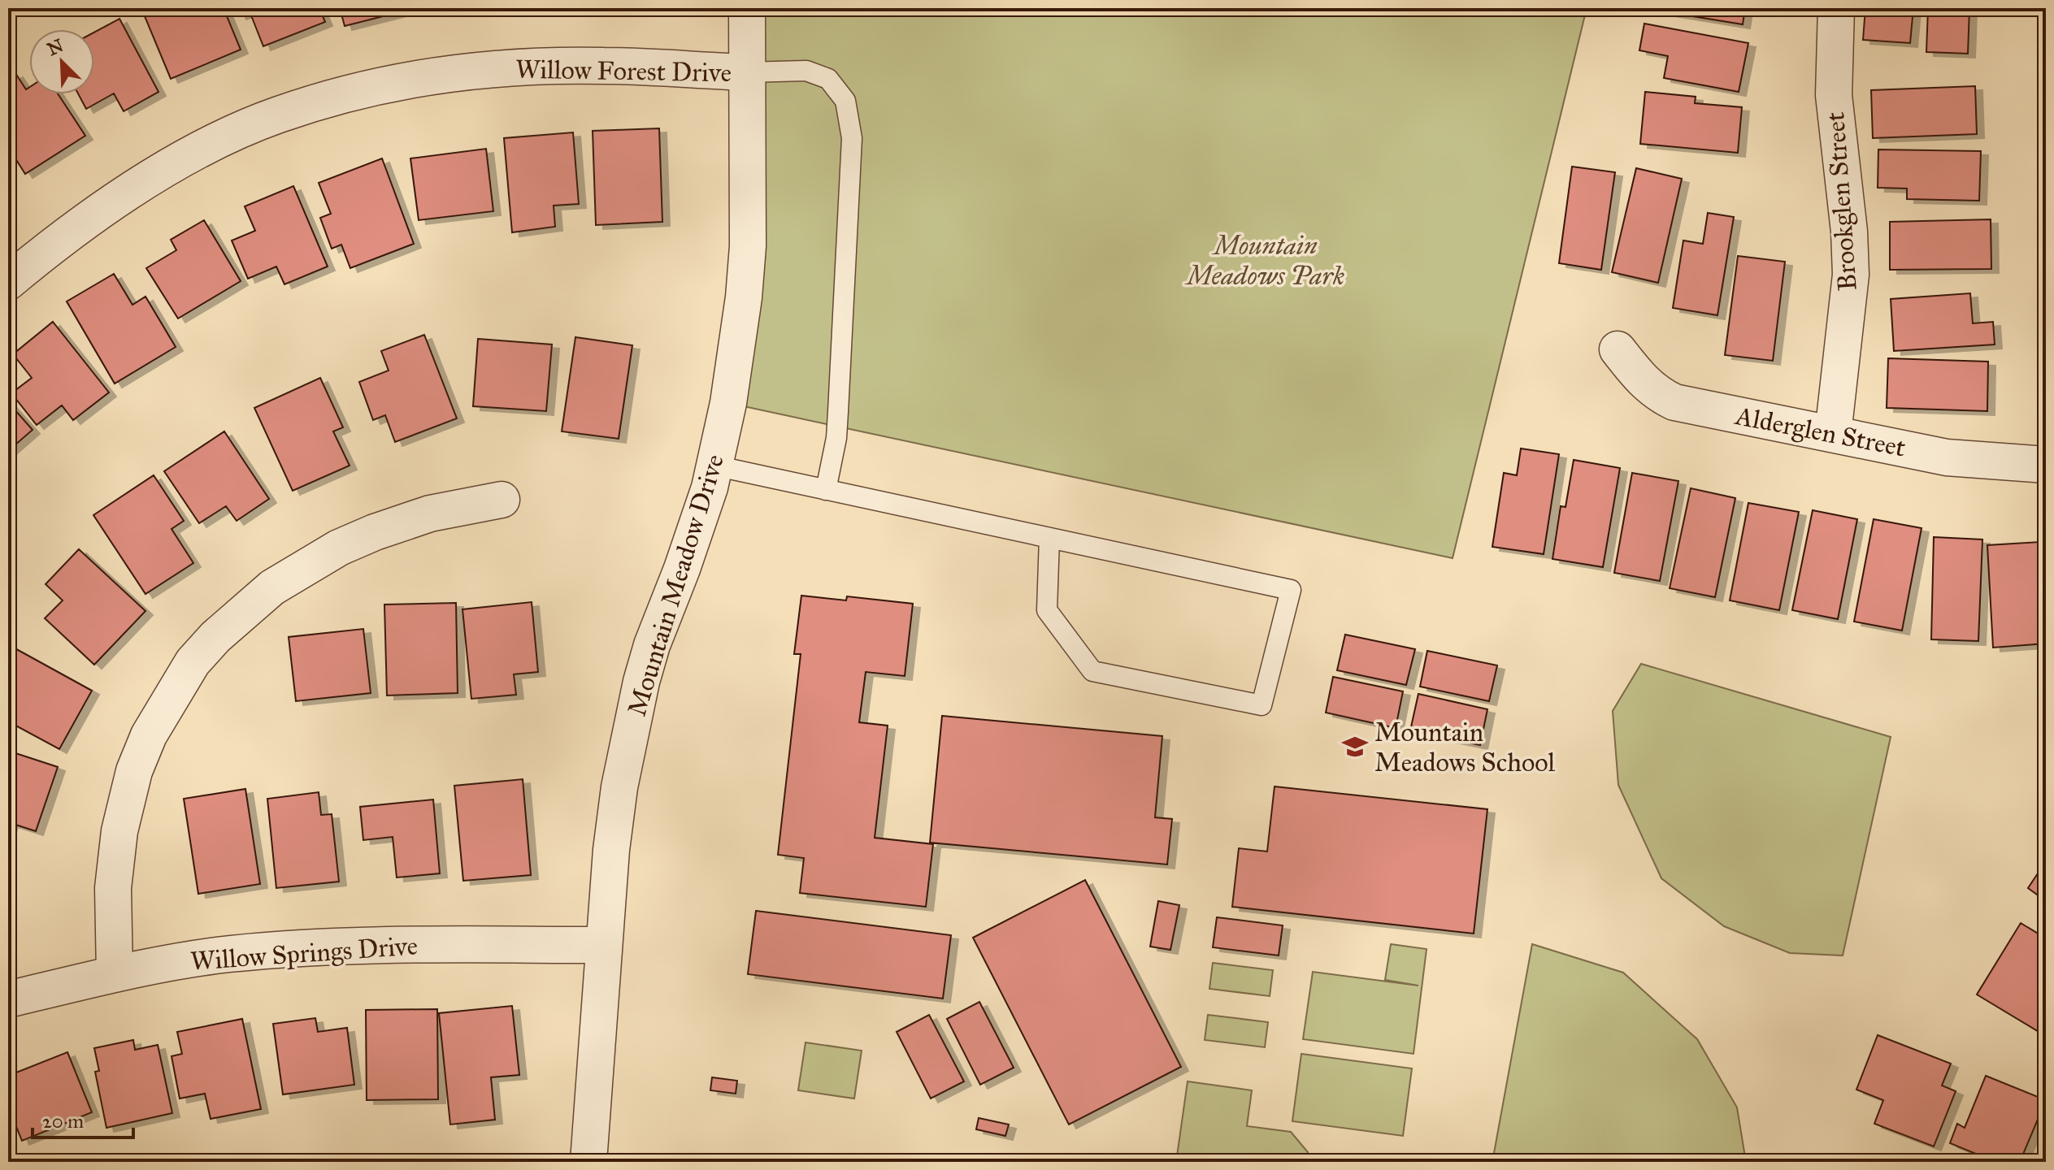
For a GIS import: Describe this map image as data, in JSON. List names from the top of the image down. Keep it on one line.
{"streets":{"street":["Willow Forest Drive","Brookglen Street","Alderglen Street","Mountain Meadow Drive","Willow Springs Drive"]},"crossings":[["Willow Forest Drive","Mountain Meadow Drive"],["Brookglen Street","Alderglen Street"],["Mountain Meadow Drive","Willow Springs Drive"]],"parks":["Mountain Meadows Park"],"places":{"school or university":["Mountain Meadows School"]},"scale_bar":"20 m","north":"top left"}
